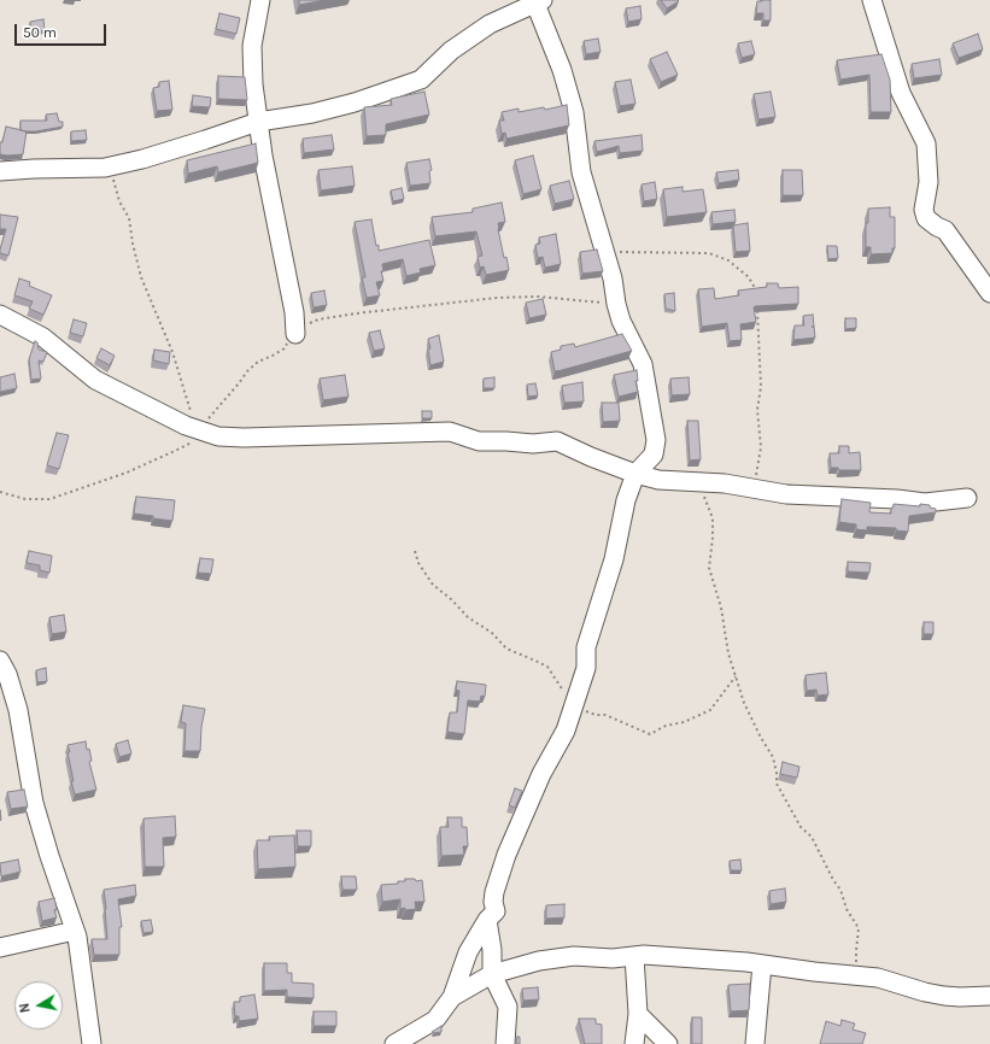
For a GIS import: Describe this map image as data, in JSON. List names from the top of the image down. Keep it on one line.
{"scale_bar":"50 m","north":"left"}
